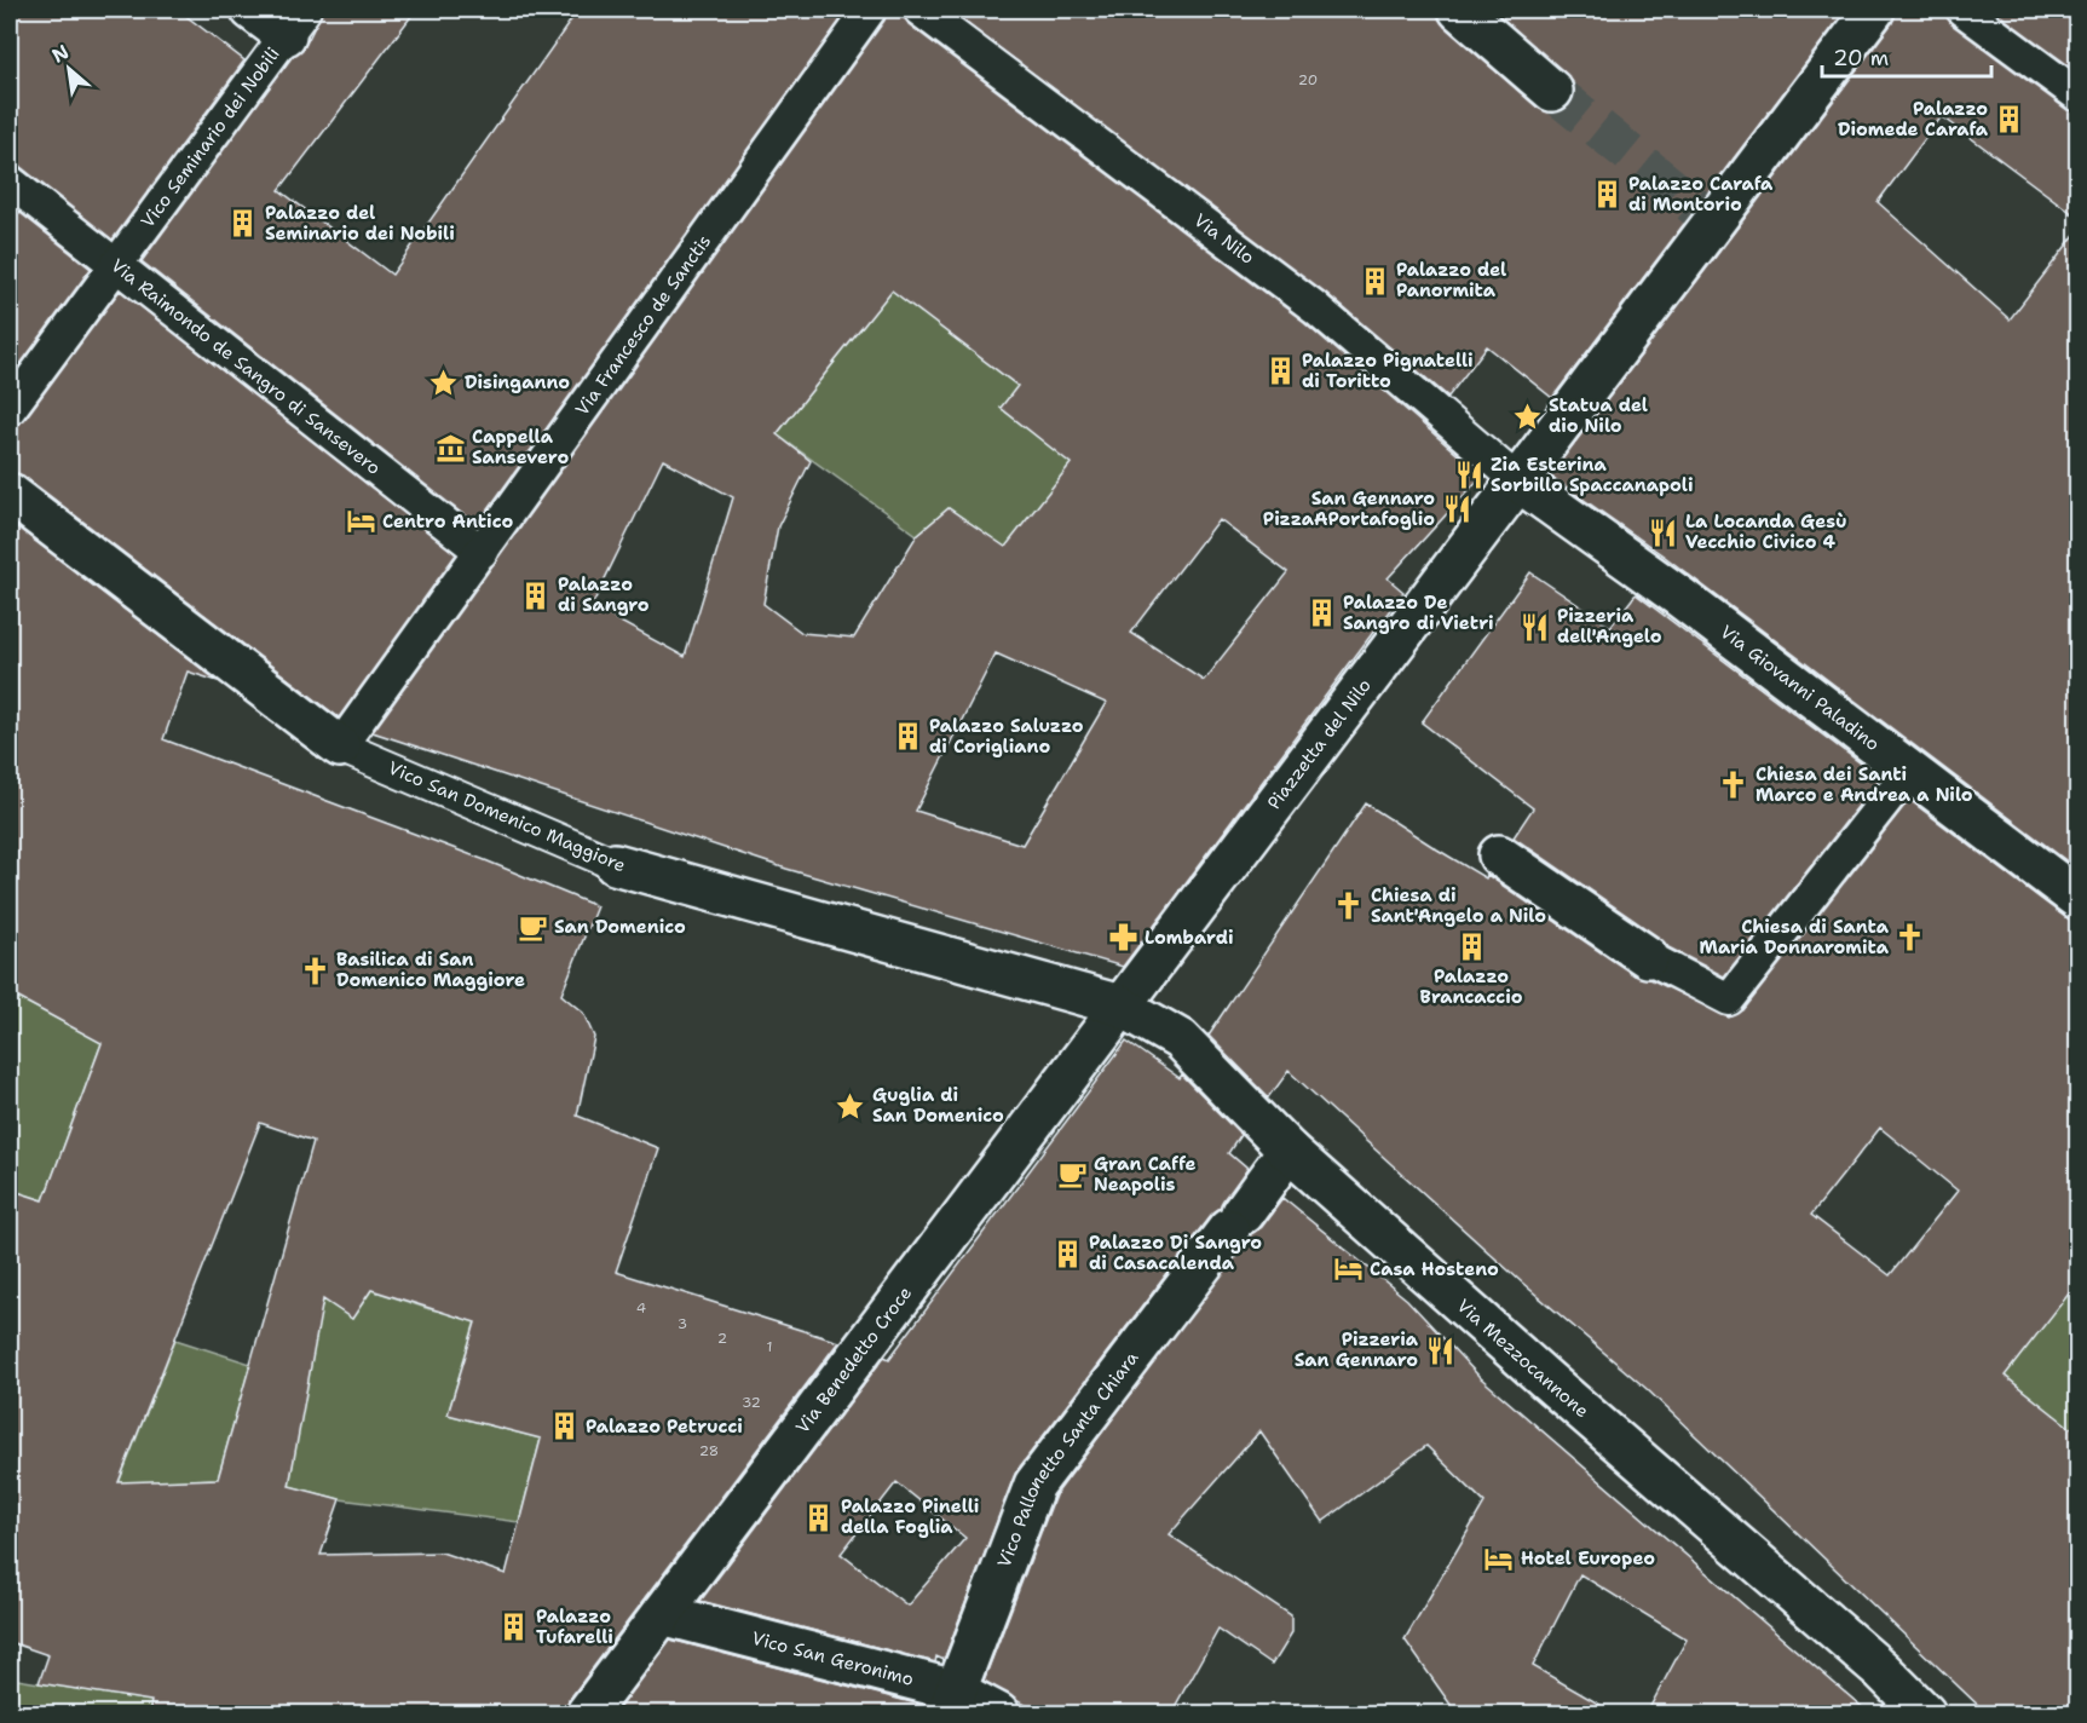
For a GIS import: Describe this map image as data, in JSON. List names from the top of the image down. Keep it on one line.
{"streets":{"street":["Via Giovanni Paladino","Piazzetta del Nilo","Vico San Domenico Maggiore","Via Mezzocannone","Via Benedetto Croce","Vico Pallonetto Santa Chiara","Vico San Geronimo"],"lane":["Vico Seminario dei Nobili","Via Nilo","Via Francesco de Sanctis","Via Raimondo de Sangro di Sansevero"]},"crossings":[["Vico Seminario dei Nobili","Via Raimondo de Sangro di Sansevero"],["Via Nilo","Via Giovanni Paladino"],["Via Nilo","Piazzetta del Nilo"],["Via Francesco de Sanctis","Via Raimondo de Sangro di Sansevero"],["Via Francesco de Sanctis","Vico San Domenico Maggiore"],["Via Giovanni Paladino","Piazzetta del Nilo"],["Piazzetta del Nilo","Vico San Domenico Maggiore"],["Piazzetta del Nilo","Via Mezzocannone"],["Piazzetta del Nilo","Via Benedetto Croce"],["Vico San Domenico Maggiore","Via Mezzocannone"],["Vico San Domenico Maggiore","Via Benedetto Croce"],["Via Mezzocannone","Via Benedetto Croce"],["Via Mezzocannone","Vico Pallonetto Santa Chiara"],["Via Benedetto Croce","Vico San Geronimo"],["Vico Pallonetto Santa Chiara","Vico San Geronimo"]],"places":{"building":["Palazzo Diomede Carafa","Palazzo Carafa di Montorio","Palazzo del Seminario dei Nobili","Palazzo del Panormita","Palazzo Pignatelli di Toritto","Palazzo di Sangro","Palazzo De Sangro di Vietri","Palazzo Saluzzo di Corigliano","Palazzo Brancaccio","Palazzo Di Sangro di Casacalenda","Palazzo Petrucci","Palazzo Pinelli della Foglia","Palazzo Tufarelli"],"place":["Disinganno","Statua del dio Nilo","Guglia di San Domenico"],"museum":["Cappella Sansevero"],"restaurant":["Zia Esterina Sorbillo Spaccanapoli","San Gennaro PizzaAPortafoglio","La Locanda Gesù Vecchio Civico 4","Pizzeria dell'Angelo","Pizzeria San Gennaro"],"hotel":["Centro Antico","Casa Hosteno","Hotel Europeo"],"church":["Chiesa dei Santi Marco e Andrea a Nilo","Chiesa di Sant'Angelo a Nilo","Chiesa di Santa Maria Donnaromita","Basilica di San Domenico Maggiore"],"cafe":["San Domenico","Gran Caffe Neapolis"],"pharmacy":["Lombardi"]},"house_numbers":["20","4","3","2","1","32","28"],"scale_bar":"20 m","north":"top left"}
